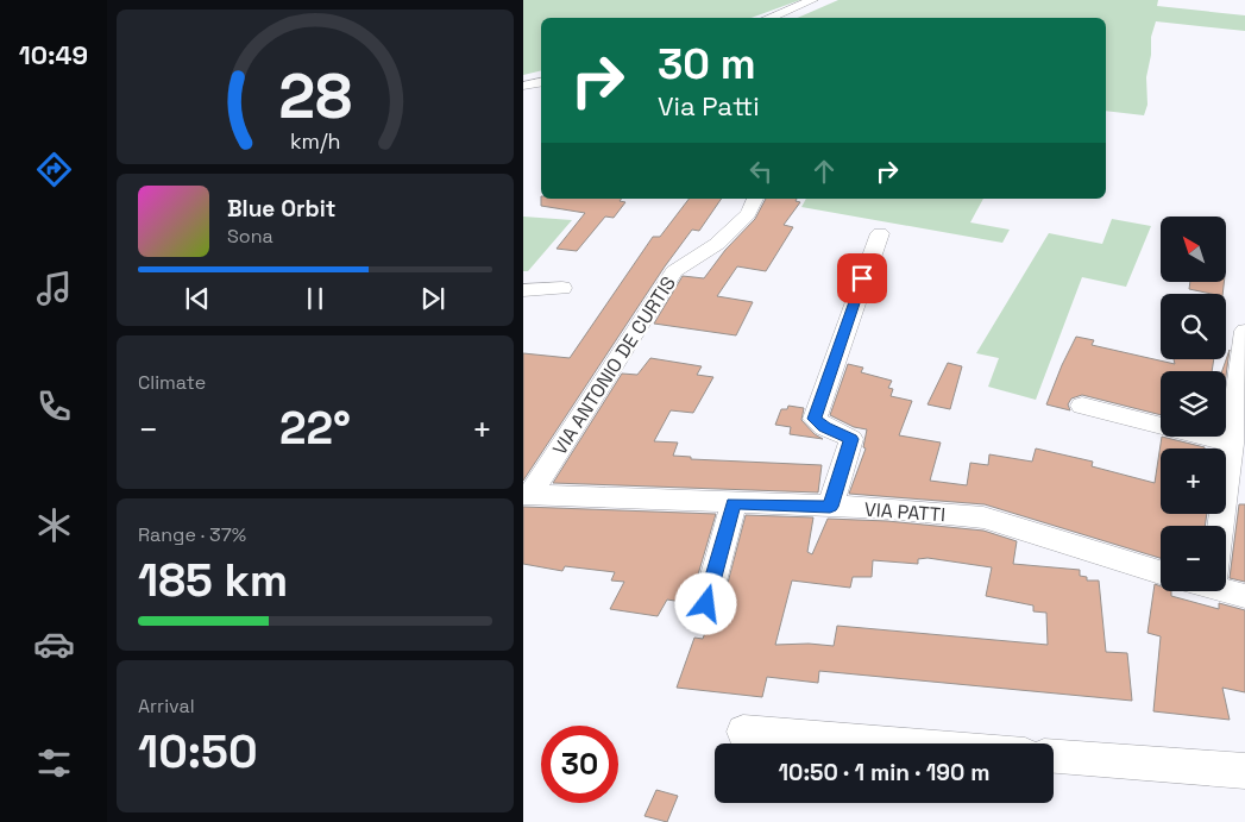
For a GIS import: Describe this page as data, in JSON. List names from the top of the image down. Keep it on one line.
{"streets":{"street":["VIA ANTONIO DE CURTIS","VIA PATTI"]},"crossings":[["VIA ANTONIO DE CURTIS","VIA PATTI"]],"north":"top left","page":{"tabs":"10:49","turn":["30 m","Via Patti"],"song":["Blue Orbit","Sona"],"map_buttons":["+","−"],"tile":["Climate",["Range · 37%","185 km"],["Arrival","10:50"]],"heat":["−","22°","+"],"limit":"30","trip":"10:50 · 1 min · 190 m","gauge":["28","km/h"]}}
